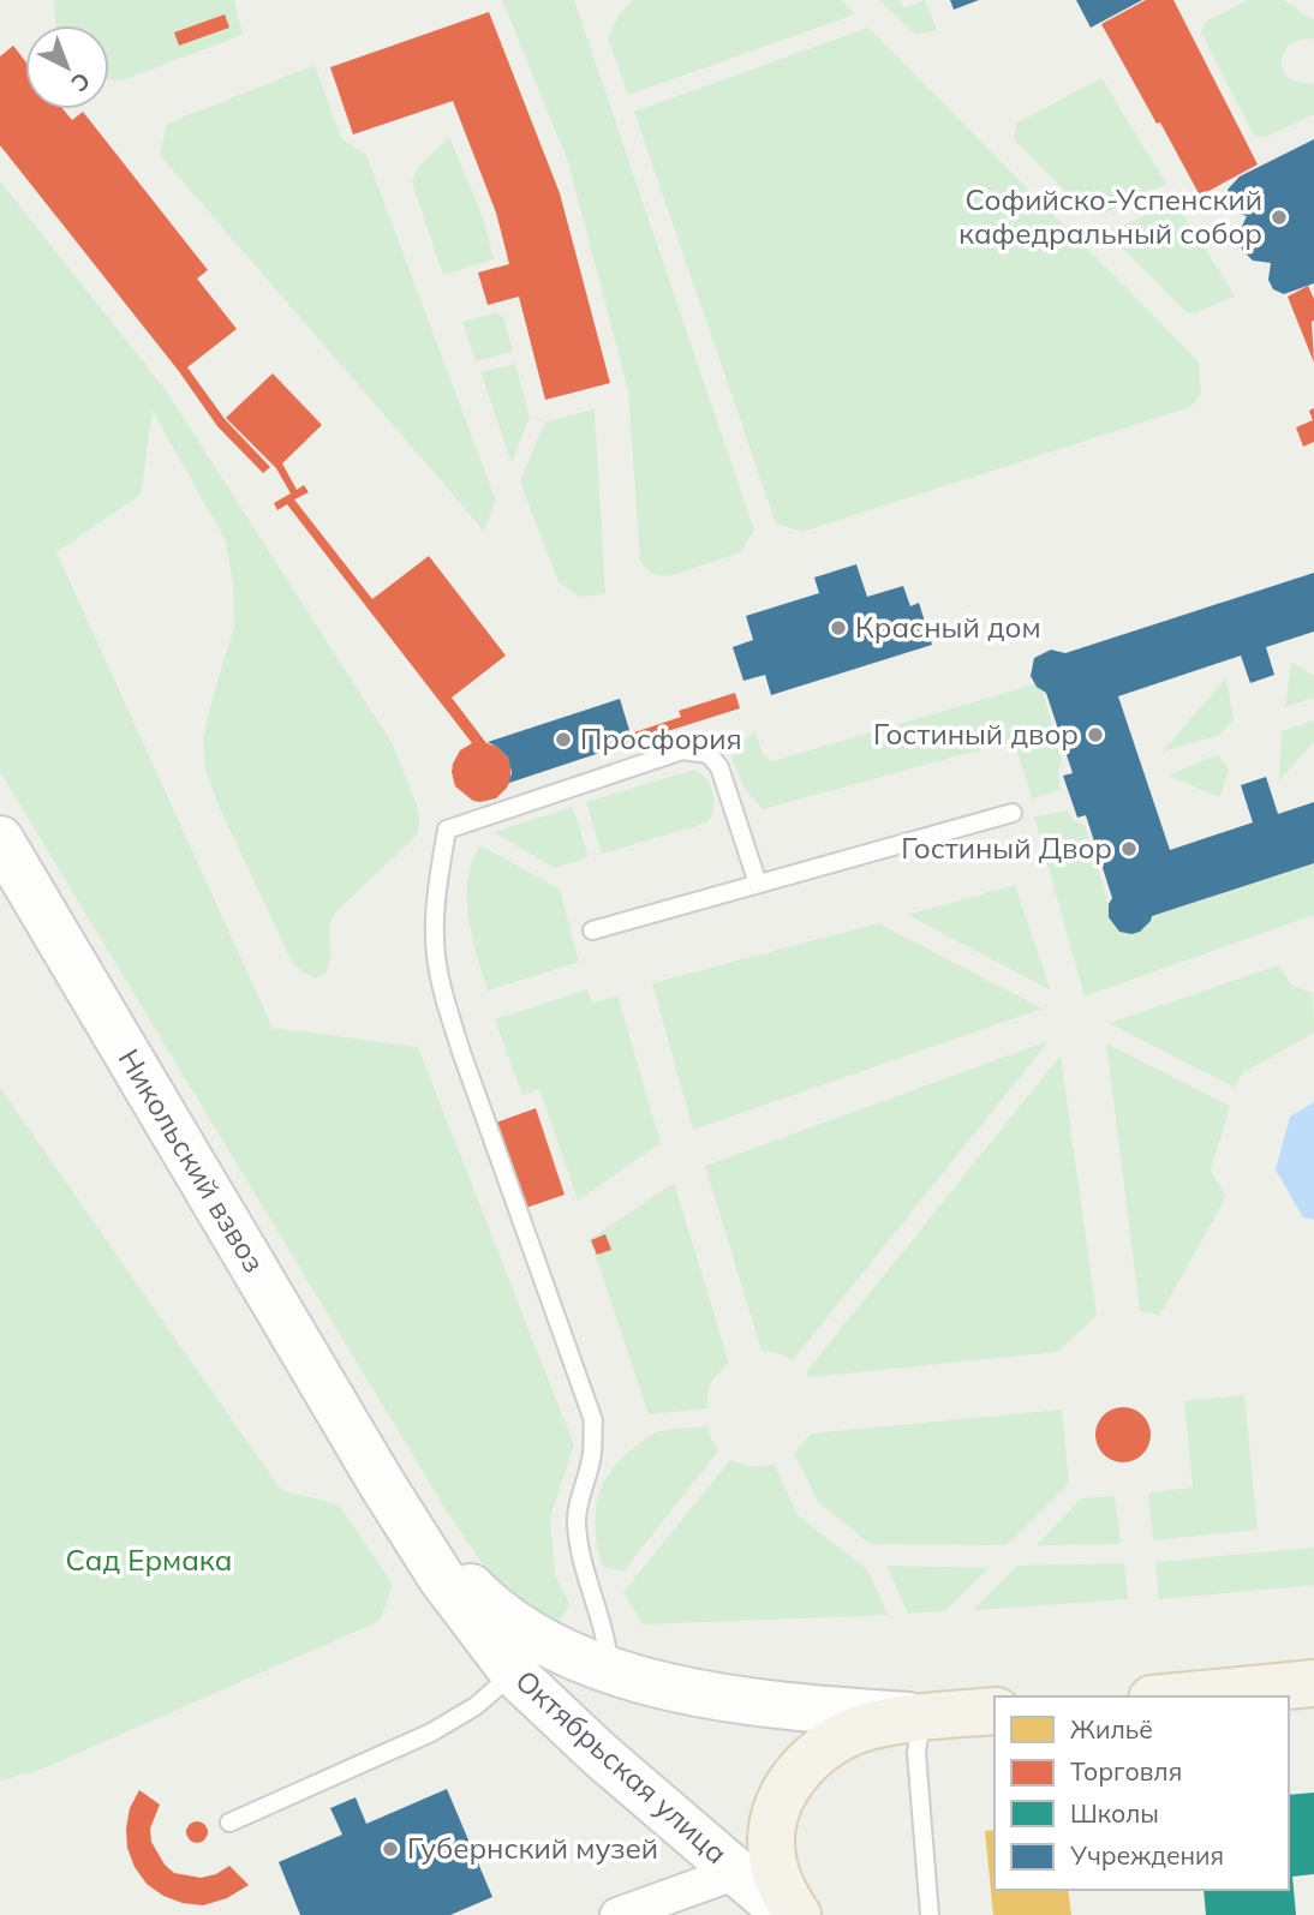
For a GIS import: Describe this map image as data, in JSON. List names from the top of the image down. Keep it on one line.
{"streets":{"main road":["Никольский взвоз","Октябрьская улица"]},"crossings":[["Никольский взвоз","Октябрьская улица"]],"parks":["Сад Ермака"],"places":["Софийско-Успенский кафедральный собор","Красный дом","Гостиный двор","Просфория","Гостиный Двор","Губернский музей"],"legend":["Жильё","Торговля","Школы","Учреждения"],"north":"bottom right"}
